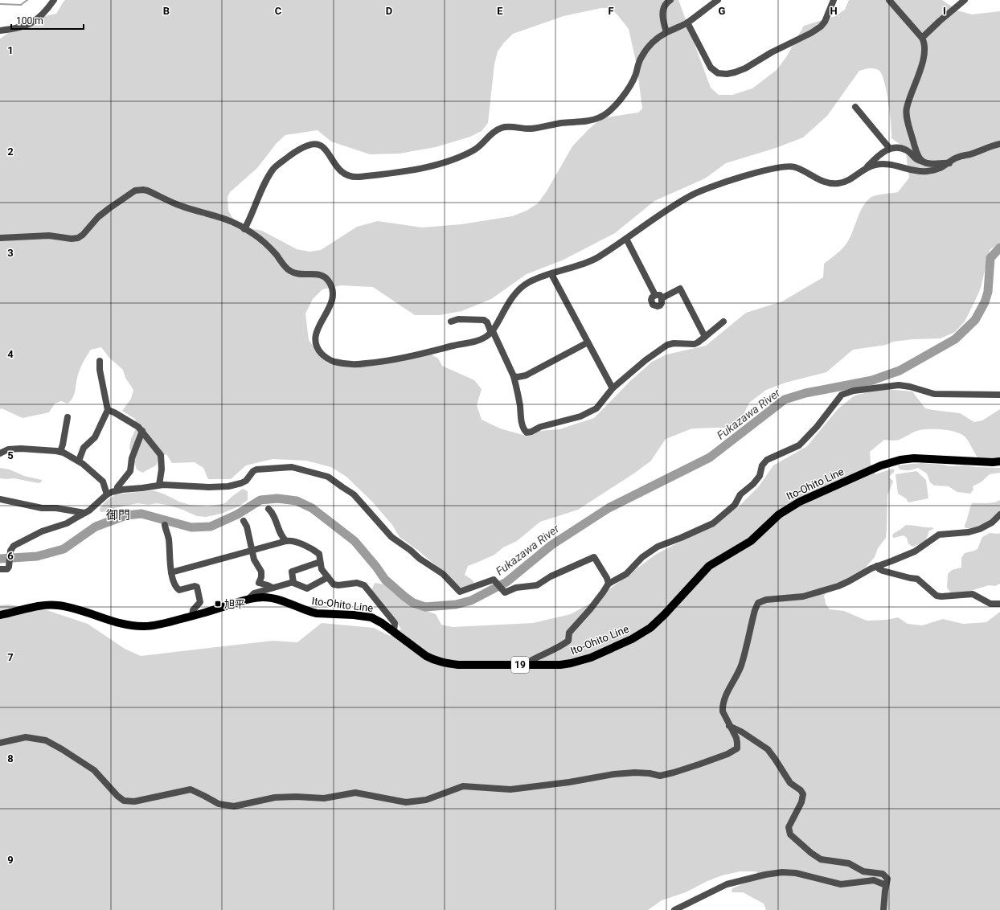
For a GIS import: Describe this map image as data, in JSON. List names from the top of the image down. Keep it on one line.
{"streets":{"main road":["Ito-Ohito Line","19"]},"districts":["御門"],"water":["Fukazawa River"],"places":{"transit":["旭平"]},"scale_bar":"100 m","grid":{"columns":["B","C","D","E","F","G","H","I"],"rows":["1","2","3","4","5","6","7","8","9"]}}
